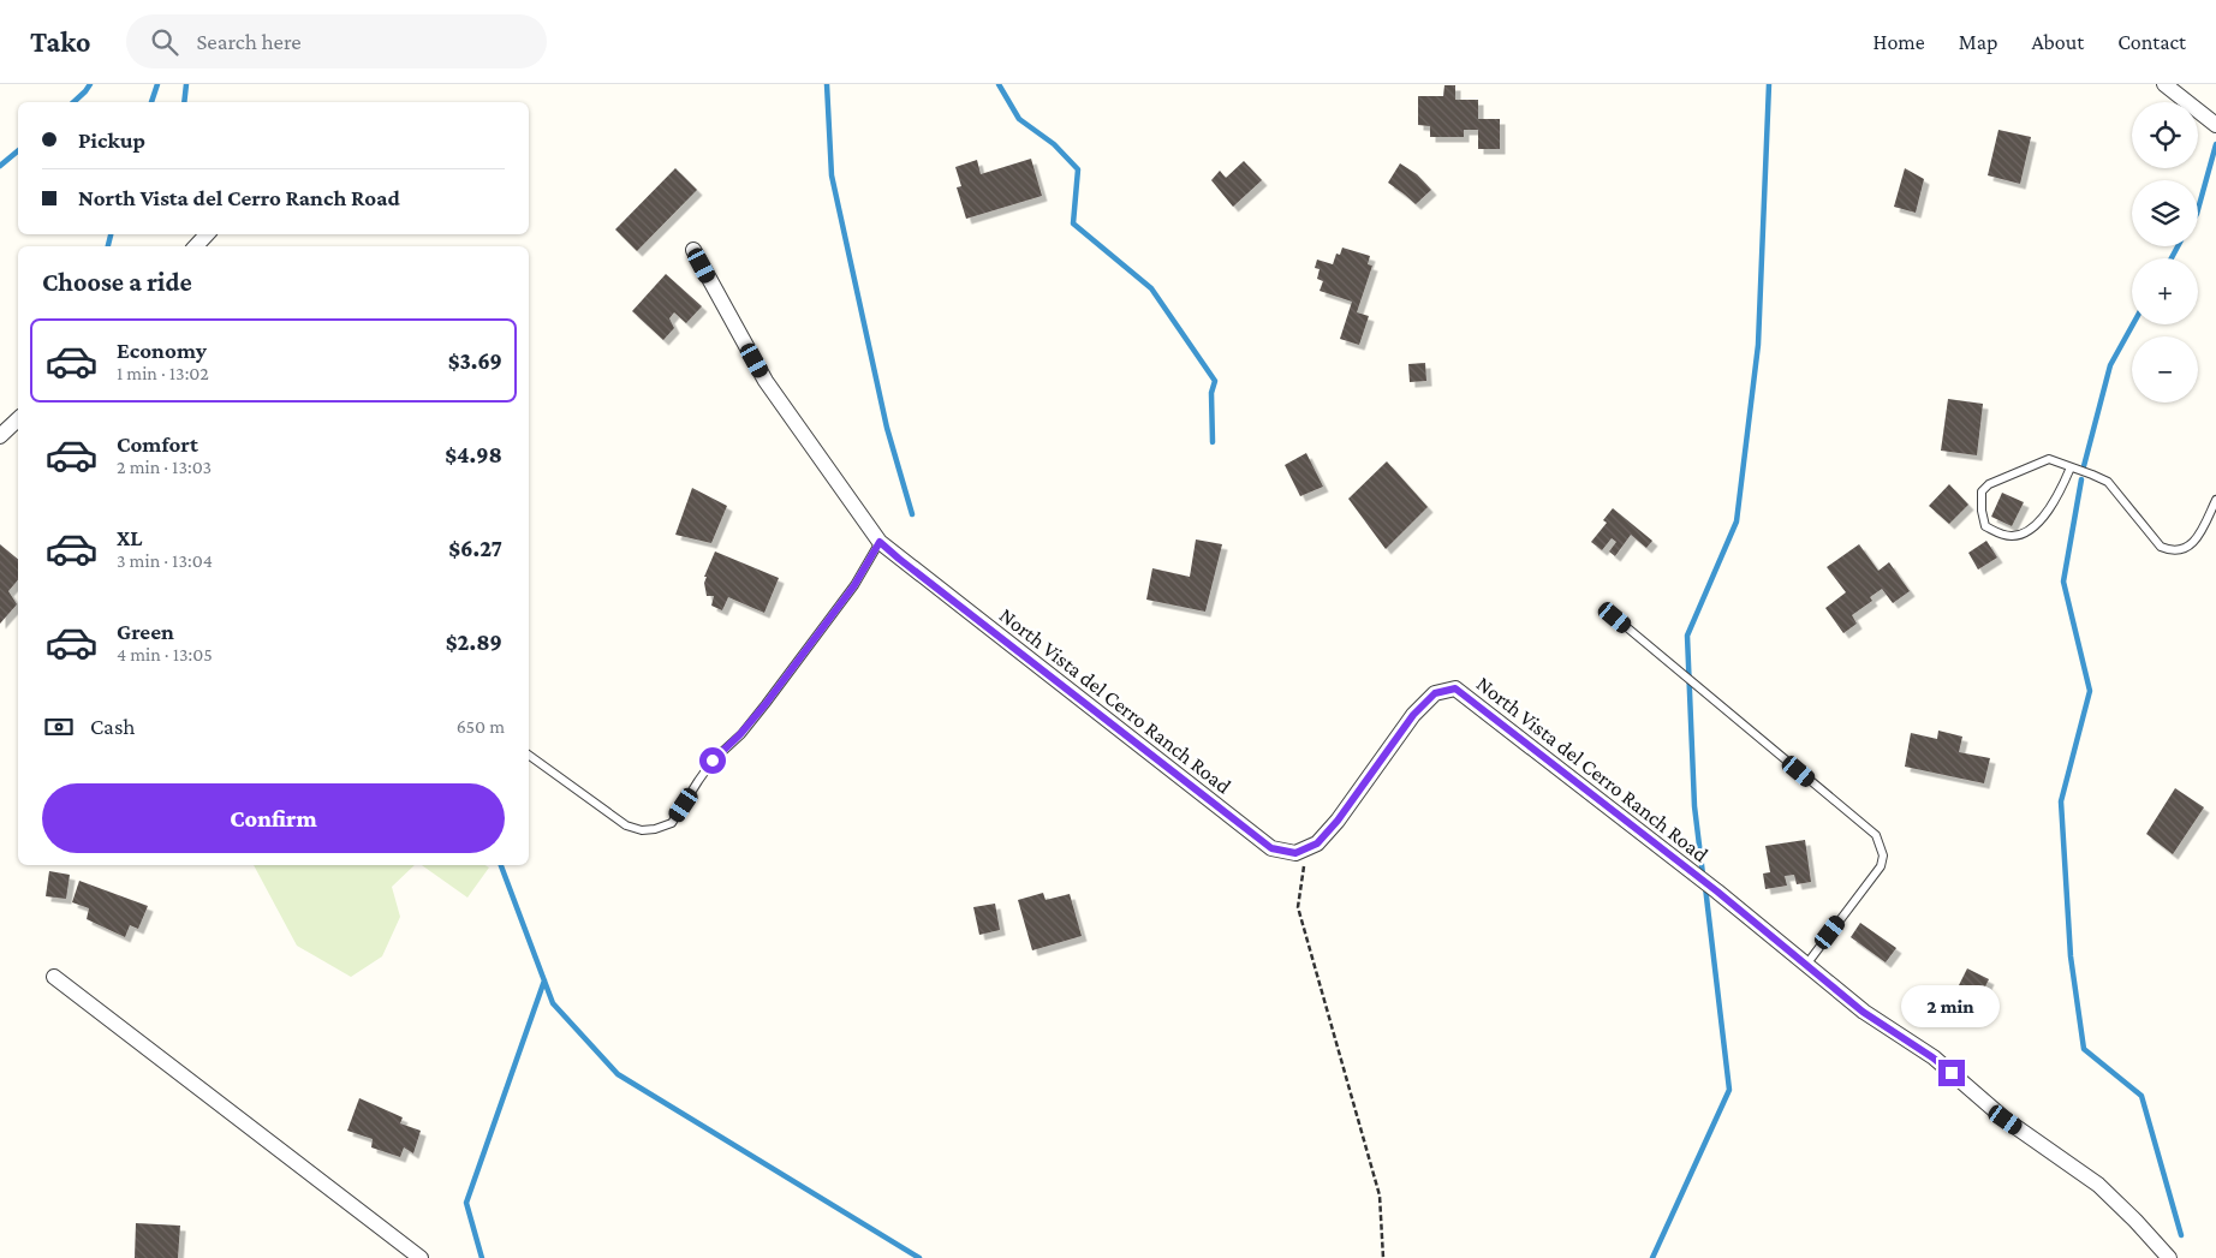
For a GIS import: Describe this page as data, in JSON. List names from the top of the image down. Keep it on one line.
{"streets":{"street":["North Vista del Cerro Ranch Road"]},"page":{"header":"Tako","search":"Search here","nav":["Home","Map","About","Contact"],"map_buttons":["+","−"],"banner":["Pickup","North Vista del Cerro Ranch Road"],"heading":"Choose a ride","list":[{"name":"Economy","note":"1 min · 13:02","value":"$3.69"},{"name":"Comfort","note":"2 min · 13:03","value":"$4.98"},{"name":"XL","note":"3 min · 13:04","value":"$6.27"},{"name":"Green","note":"4 min · 13:05","value":"$2.89"}],"pay":["Cash","650 m"],"buttons":"Confirm","bubble":"2 min"}}
